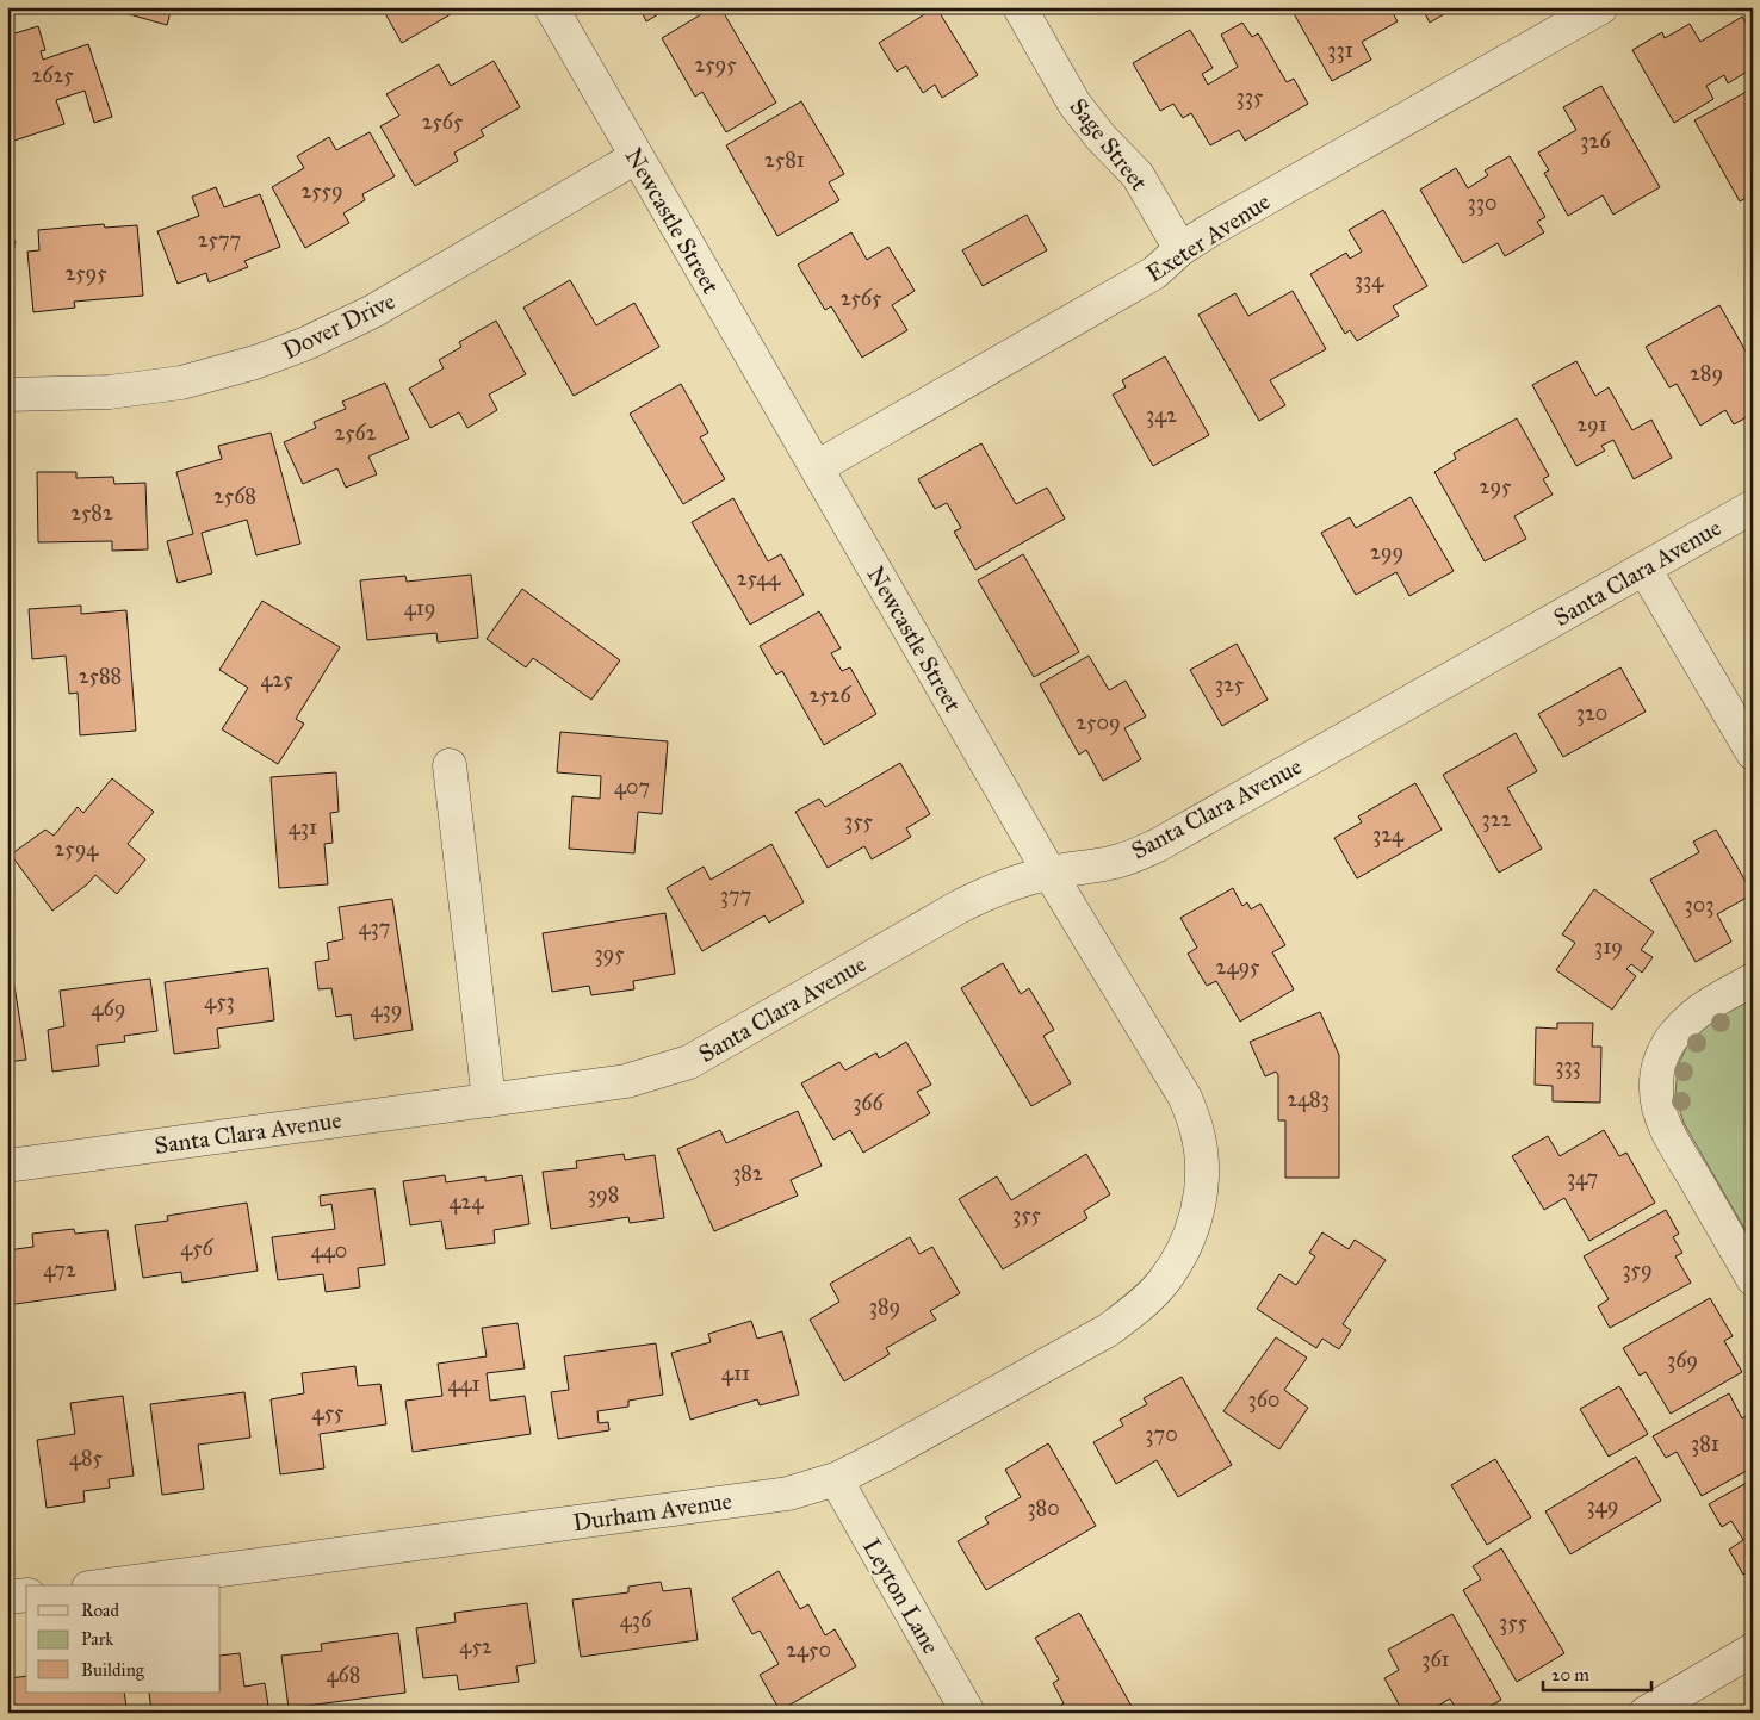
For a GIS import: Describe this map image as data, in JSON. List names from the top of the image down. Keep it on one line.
{"streets":{"street":["Sage Street","Newcastle Street","Exeter Avenue","Dover Drive","Santa Clara Avenue","Durham Avenue","Leyton Lane"]},"crossings":[["Sage Street","Exeter Avenue"],["Newcastle Street","Exeter Avenue"],["Newcastle Street","Dover Drive"],["Newcastle Street","Santa Clara Avenue"],["Newcastle Street","Durham Avenue"],["Durham Avenue","Leyton Lane"]],"house_numbers":["331","2595","2625","335","2565","326","2581","2559","330","2577","2595","334","2565","289","342","291","2562","295","2568","2582","299","2544","419","2588","425","325","2526","320","2509","407","322","355","431","324","2594","377","303","437","319","395","2495","453","469","439","333","2483","366","382","347","398","424","355","456","440","472","359","389","369","411","441","360","455","370","381","485","349","380","436","355","452","2450","361","468"],"legend":["Road","Park","Building"],"scale_bar":"20 m"}
